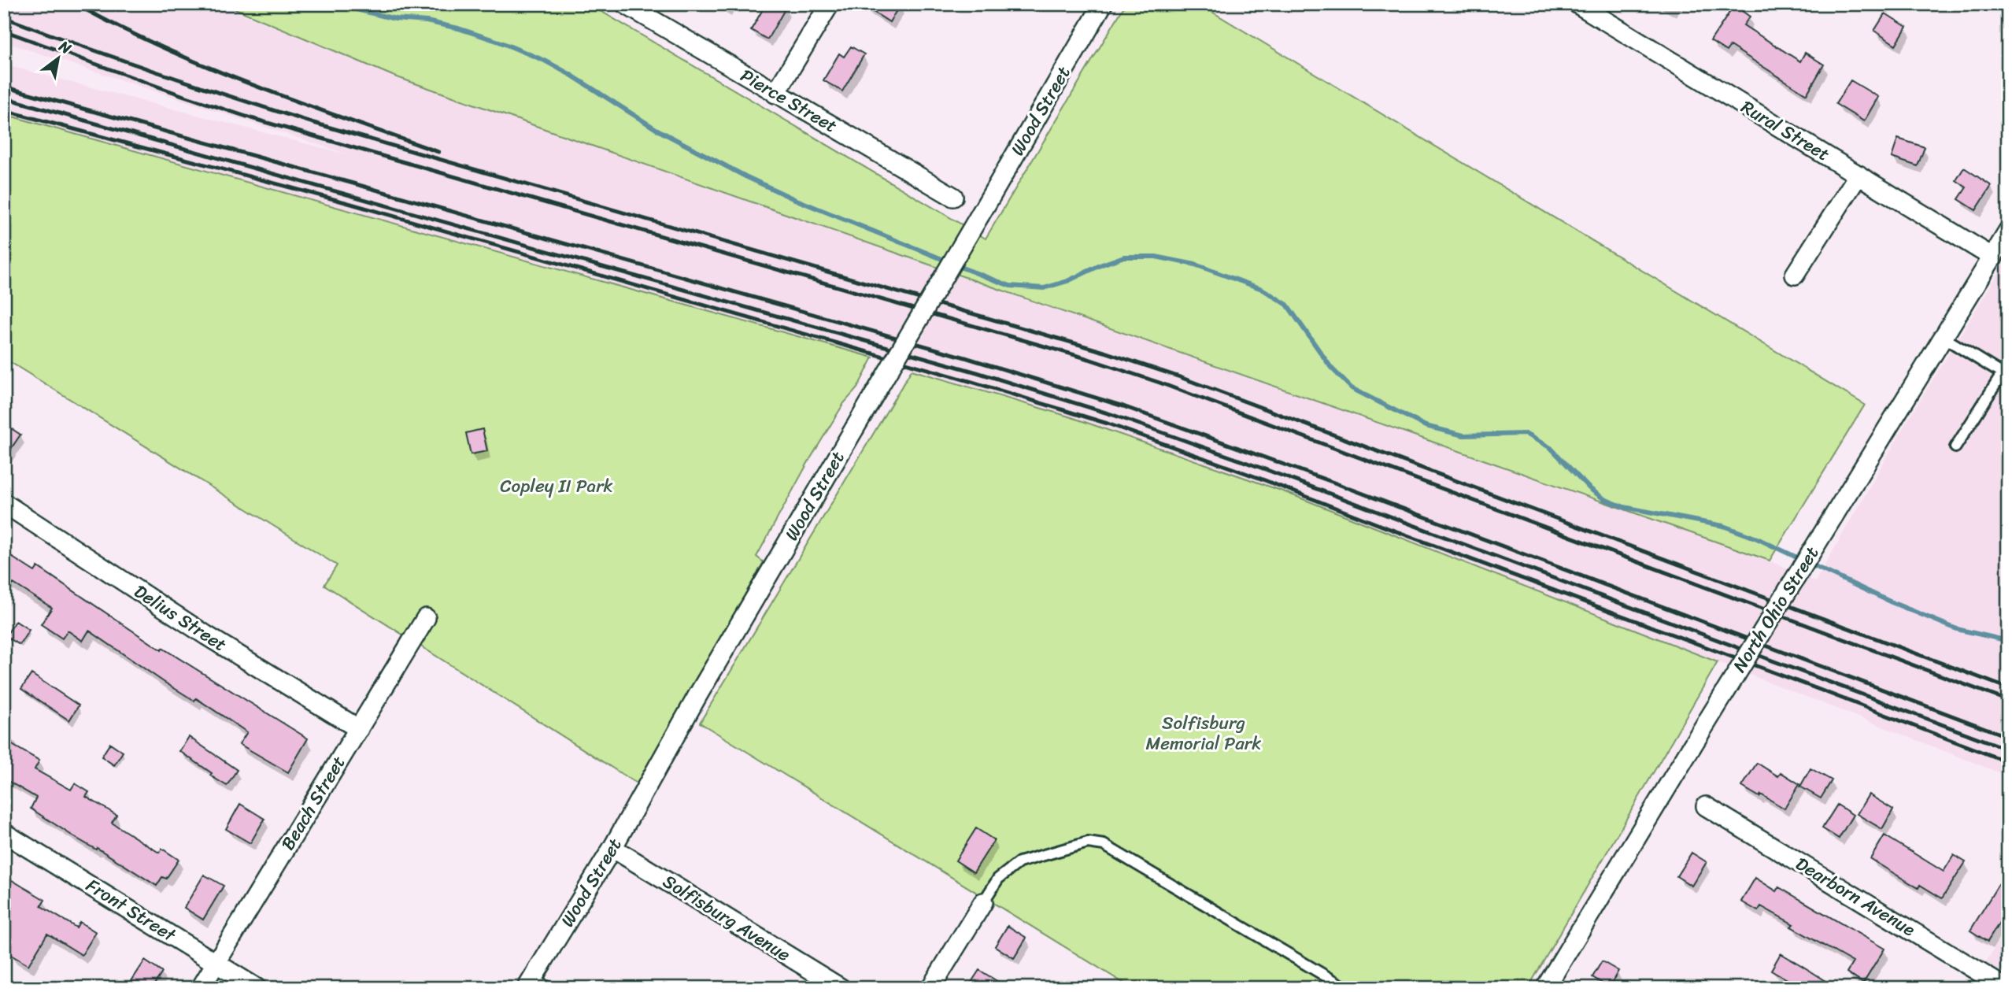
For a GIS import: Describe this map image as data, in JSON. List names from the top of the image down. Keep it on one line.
{"streets":{"street":["Pierce Street","Wood Street","Rural Street","North Ohio Street","Delius Street","Beach Street","Dearborn Avenue","Front Street","Solfisburg Avenue"]},"crossings":[["Wood Street","Solfisburg Avenue"],["Rural Street","North Ohio Street"],["Delius Street","Beach Street"],["Beach Street","Front Street"]],"parks":["Copley II Park","Solfisburg Memorial Park"],"north":"top right"}
